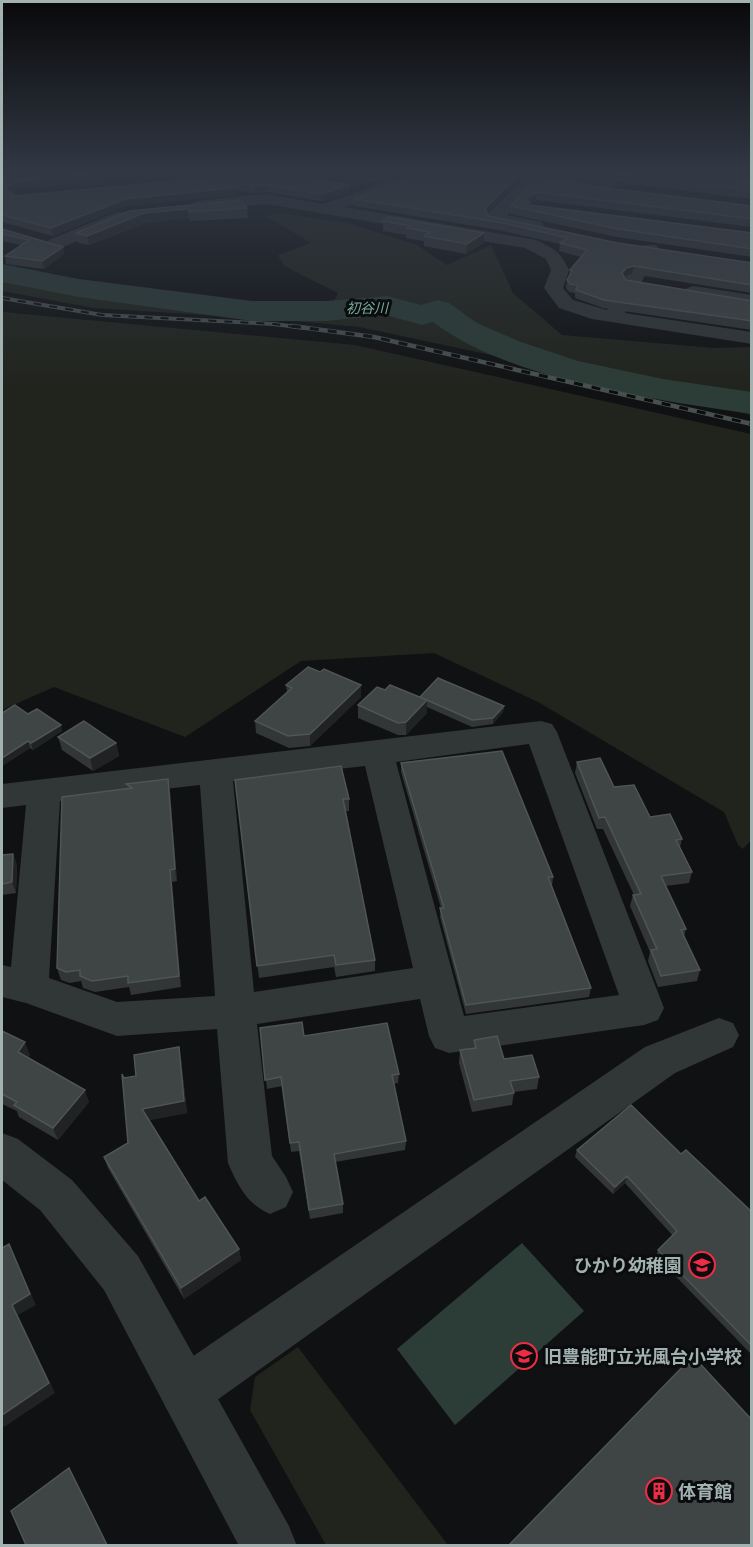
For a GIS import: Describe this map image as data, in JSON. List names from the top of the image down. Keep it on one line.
{"water":["初谷川"],"places":{"school or university":["ひかり幼稚園","旧豊能町立光風台小学校"],"building":["体育館"]}}
